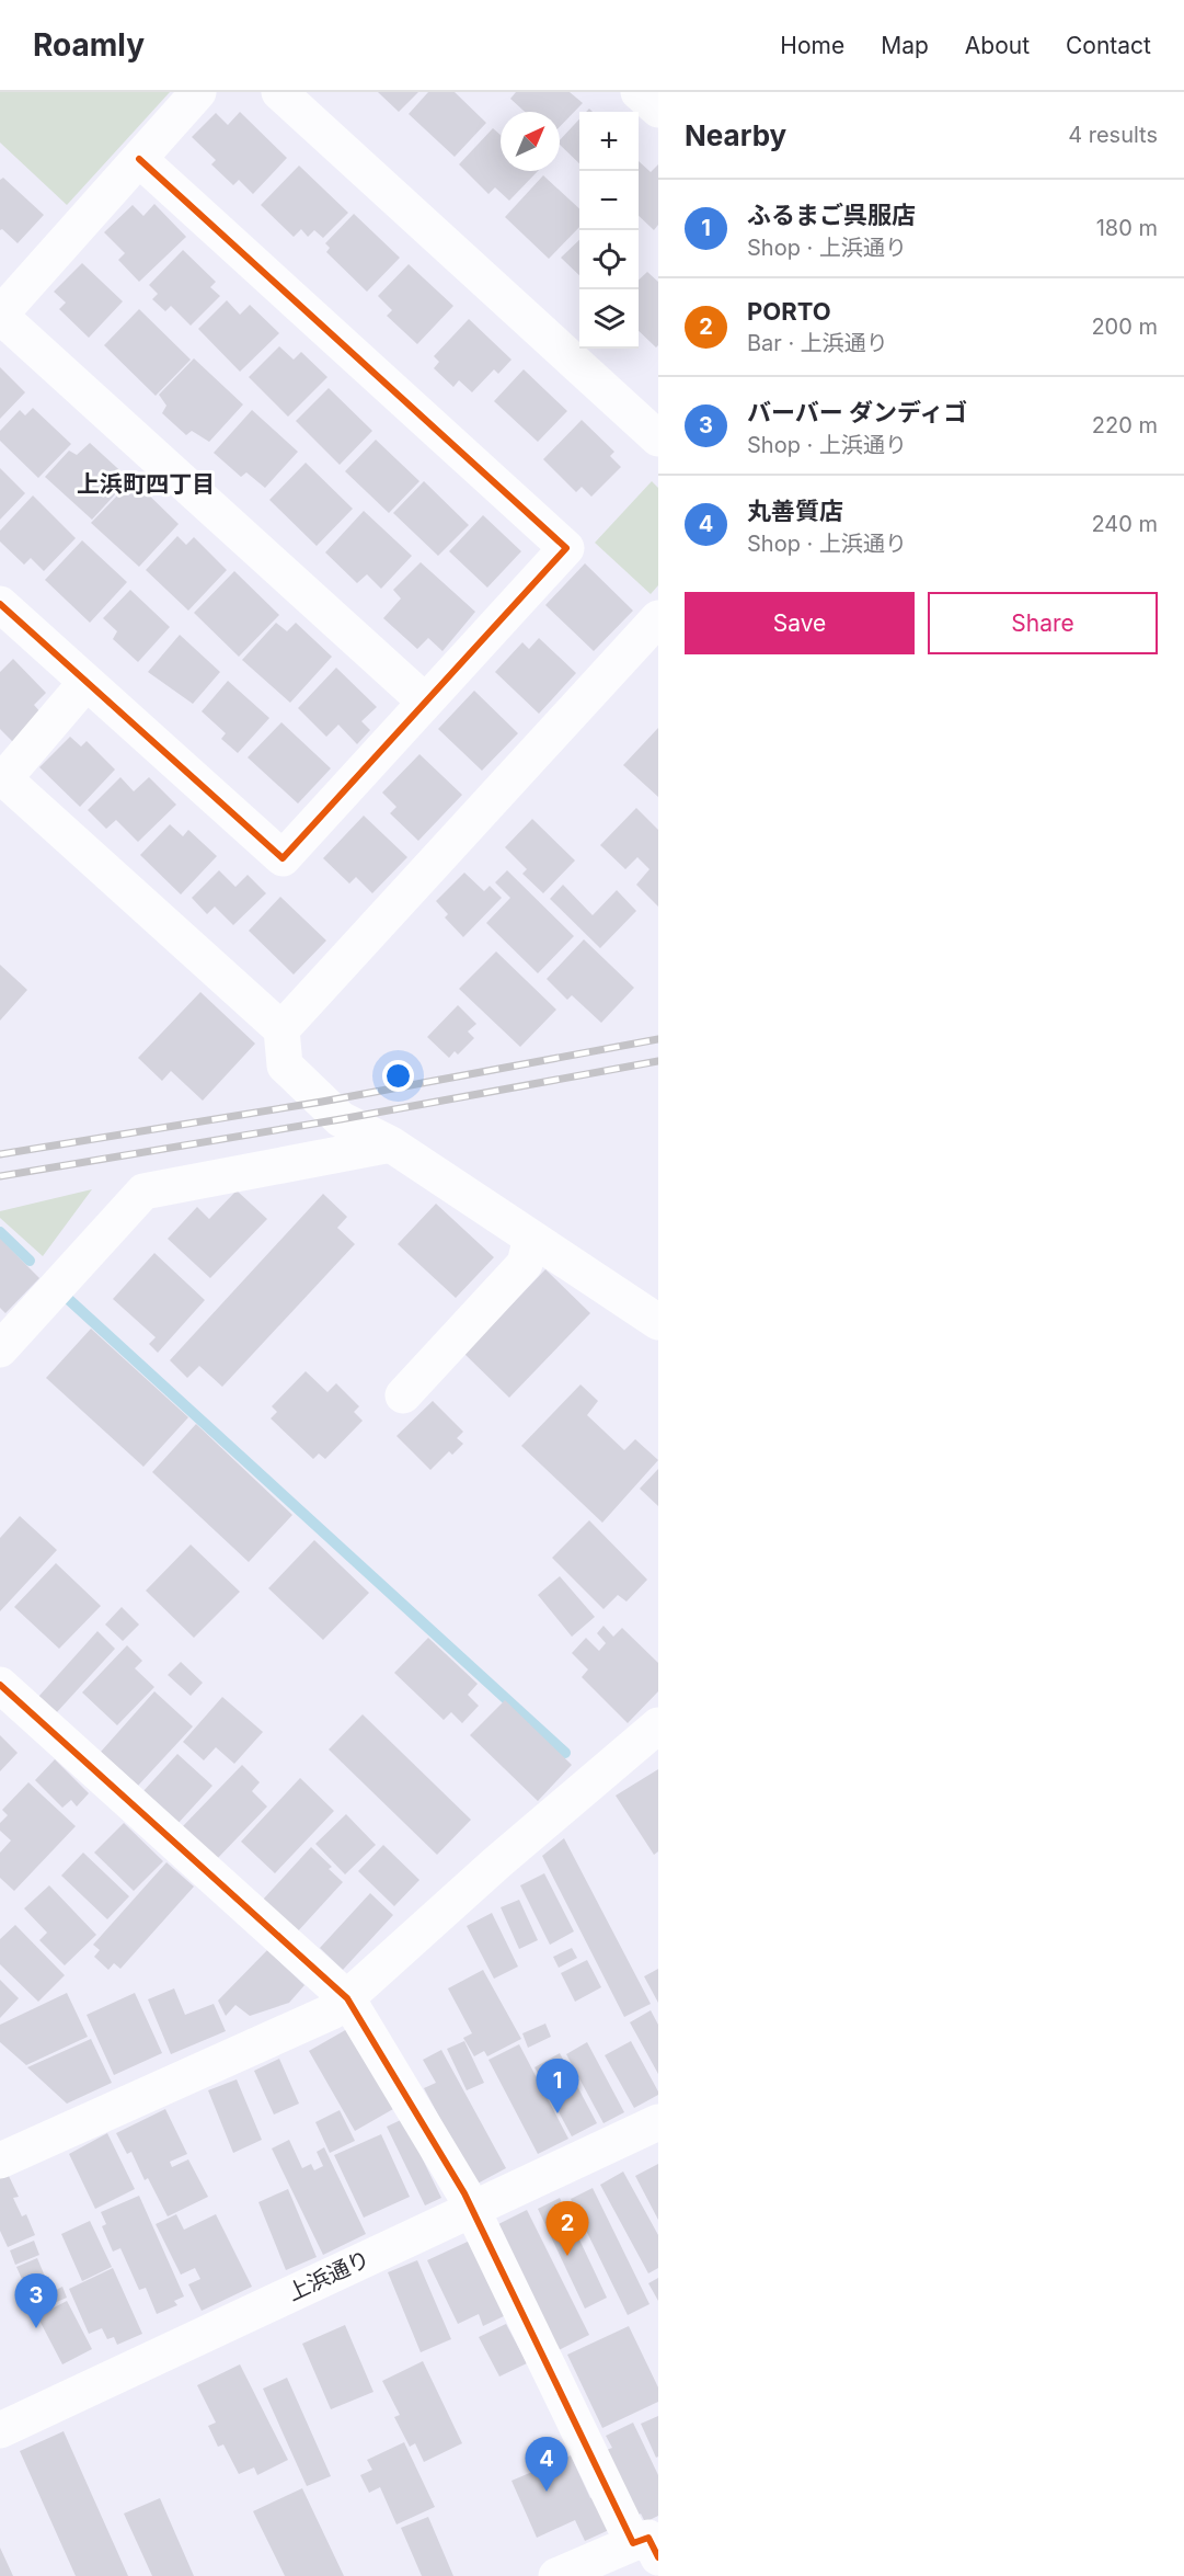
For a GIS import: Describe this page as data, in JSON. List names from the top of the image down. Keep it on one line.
{"streets":{"street":["上浜通り"]},"districts":["上浜町四丁目"],"north":"top right","page":{"header":"Roamly","nav":["Home","Map","About","Contact"],"heading":["Nearby","4 results"],"map_buttons":["+","−"],"list":[{"mark":"1","name":"ふるまご呉服店","note":"Shop · 上浜通り","value":"180 m"},{"mark":"2","name":"PORTO","note":"Bar · 上浜通り","value":"200 m"},{"mark":"3","name":"バーバー ダンディゴ","note":"Shop · 上浜通り","value":"220 m"},{"mark":"4","name":"丸善質店","note":"Shop · 上浜通り","value":"240 m"}],"buttons":["Save","Share"],"pins":["1","2","3","4"]}}
